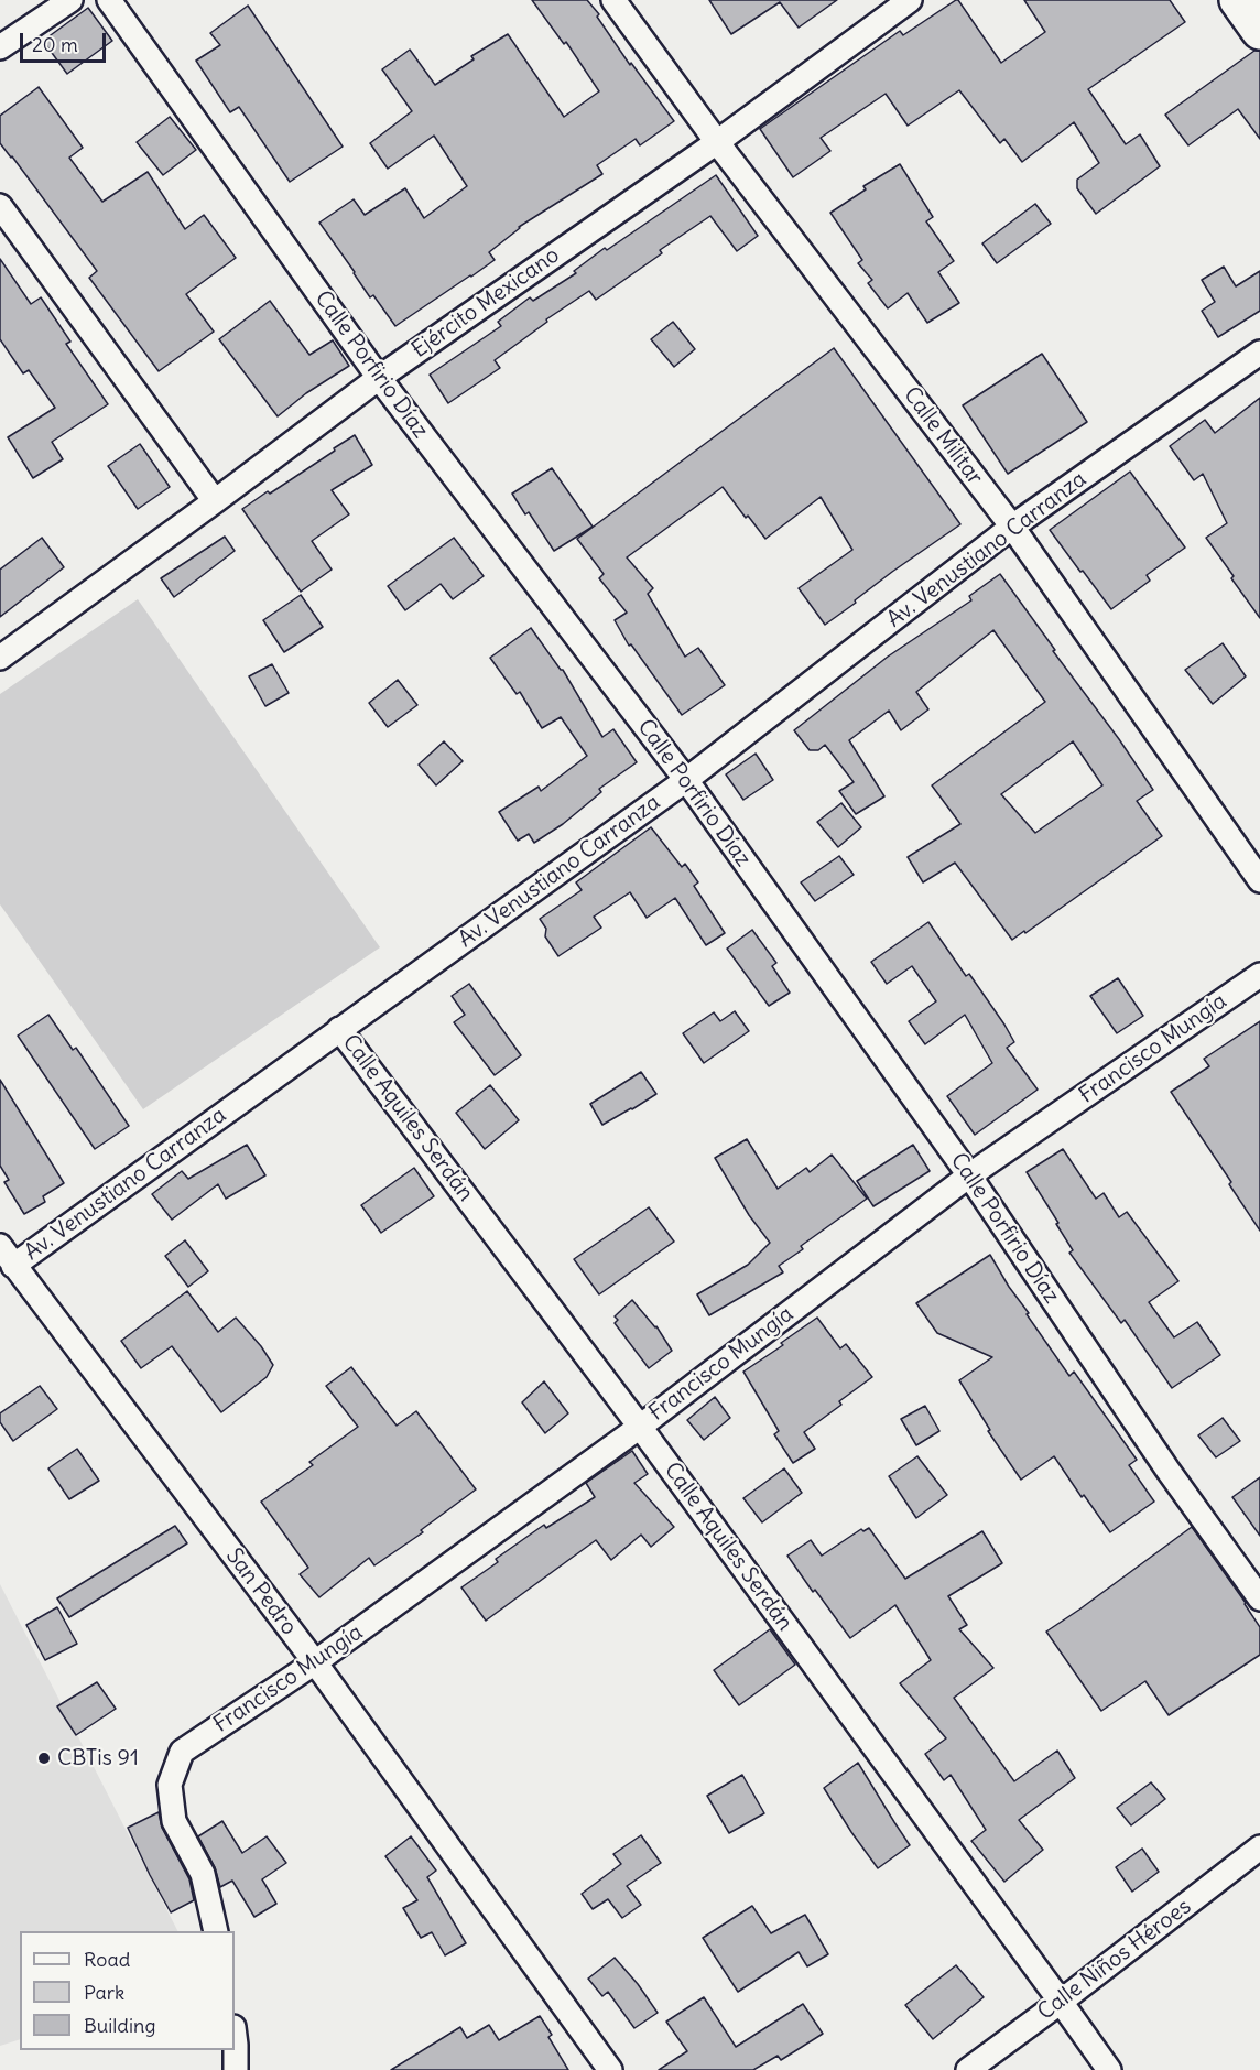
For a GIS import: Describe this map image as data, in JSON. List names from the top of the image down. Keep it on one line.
{"streets":{"street":["Ejército Mexicano","Calle Porfirio Díaz","Calle Militar","Av. Venustiano Carranza","Francisco Mungía","Calle Aquiles Serdán","San Pedro","Calle Niños Héroes"]},"crossings":[["Ejército Mexicano","Calle Porfirio Díaz"],["Ejército Mexicano","Calle Militar"],["Calle Porfirio Díaz","Av. Venustiano Carranza"],["Calle Porfirio Díaz","Francisco Mungía"],["Calle Militar","Av. Venustiano Carranza"],["Av. Venustiano Carranza","Calle Aquiles Serdán"],["Av. Venustiano Carranza","San Pedro"],["Francisco Mungía","Calle Aquiles Serdán"],["Francisco Mungía","San Pedro"],["Calle Aquiles Serdán","Calle Niños Héroes"]],"places":["CBTis 91"],"legend":["Road","Park","Building"],"scale_bar":"20 m"}
